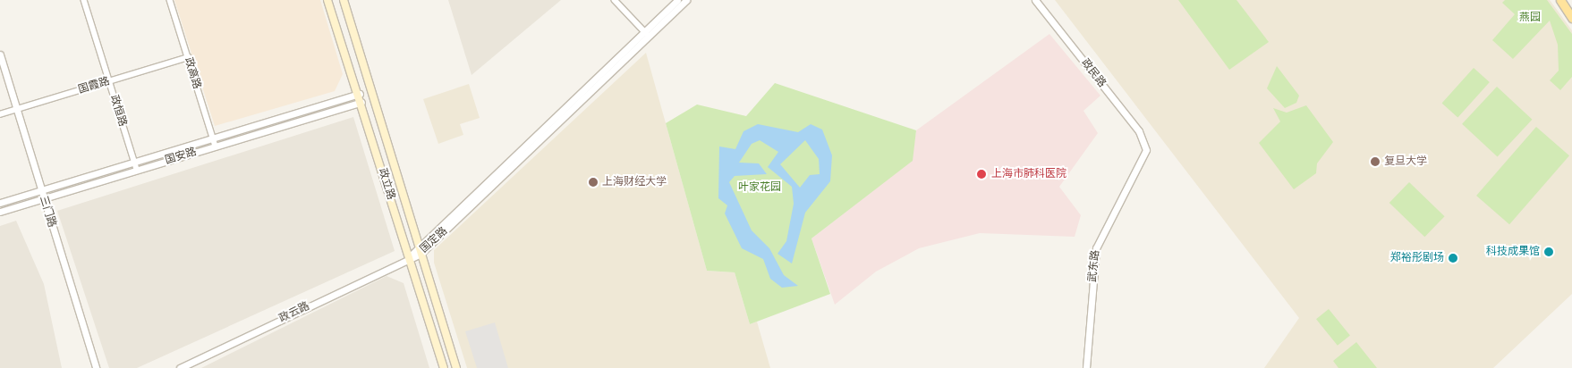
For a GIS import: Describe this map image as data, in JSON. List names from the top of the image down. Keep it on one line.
{"streets":{"main road":["政立路"],"street":["政高路","政民路","国霞路","政恒路","国安路","三门路","国定路","武东路","政云路"]},"crossings":[["政高路","国霞路"],["政高路","国安路"],["政民路","武东路"],["国霞路","政恒路"],["国霞路","三门路"],["政恒路","国安路"],["国安路","政立路"],["国安路","三门路"],["政立路","国定路"],["政立路","政云路"],["国定路","政云路"]],"parks":["燕园","叶家花园"],"places":["复旦大学","上海市肺科医院","上海财经大学","科技成果馆","郑裕彤剧场‌"]}
